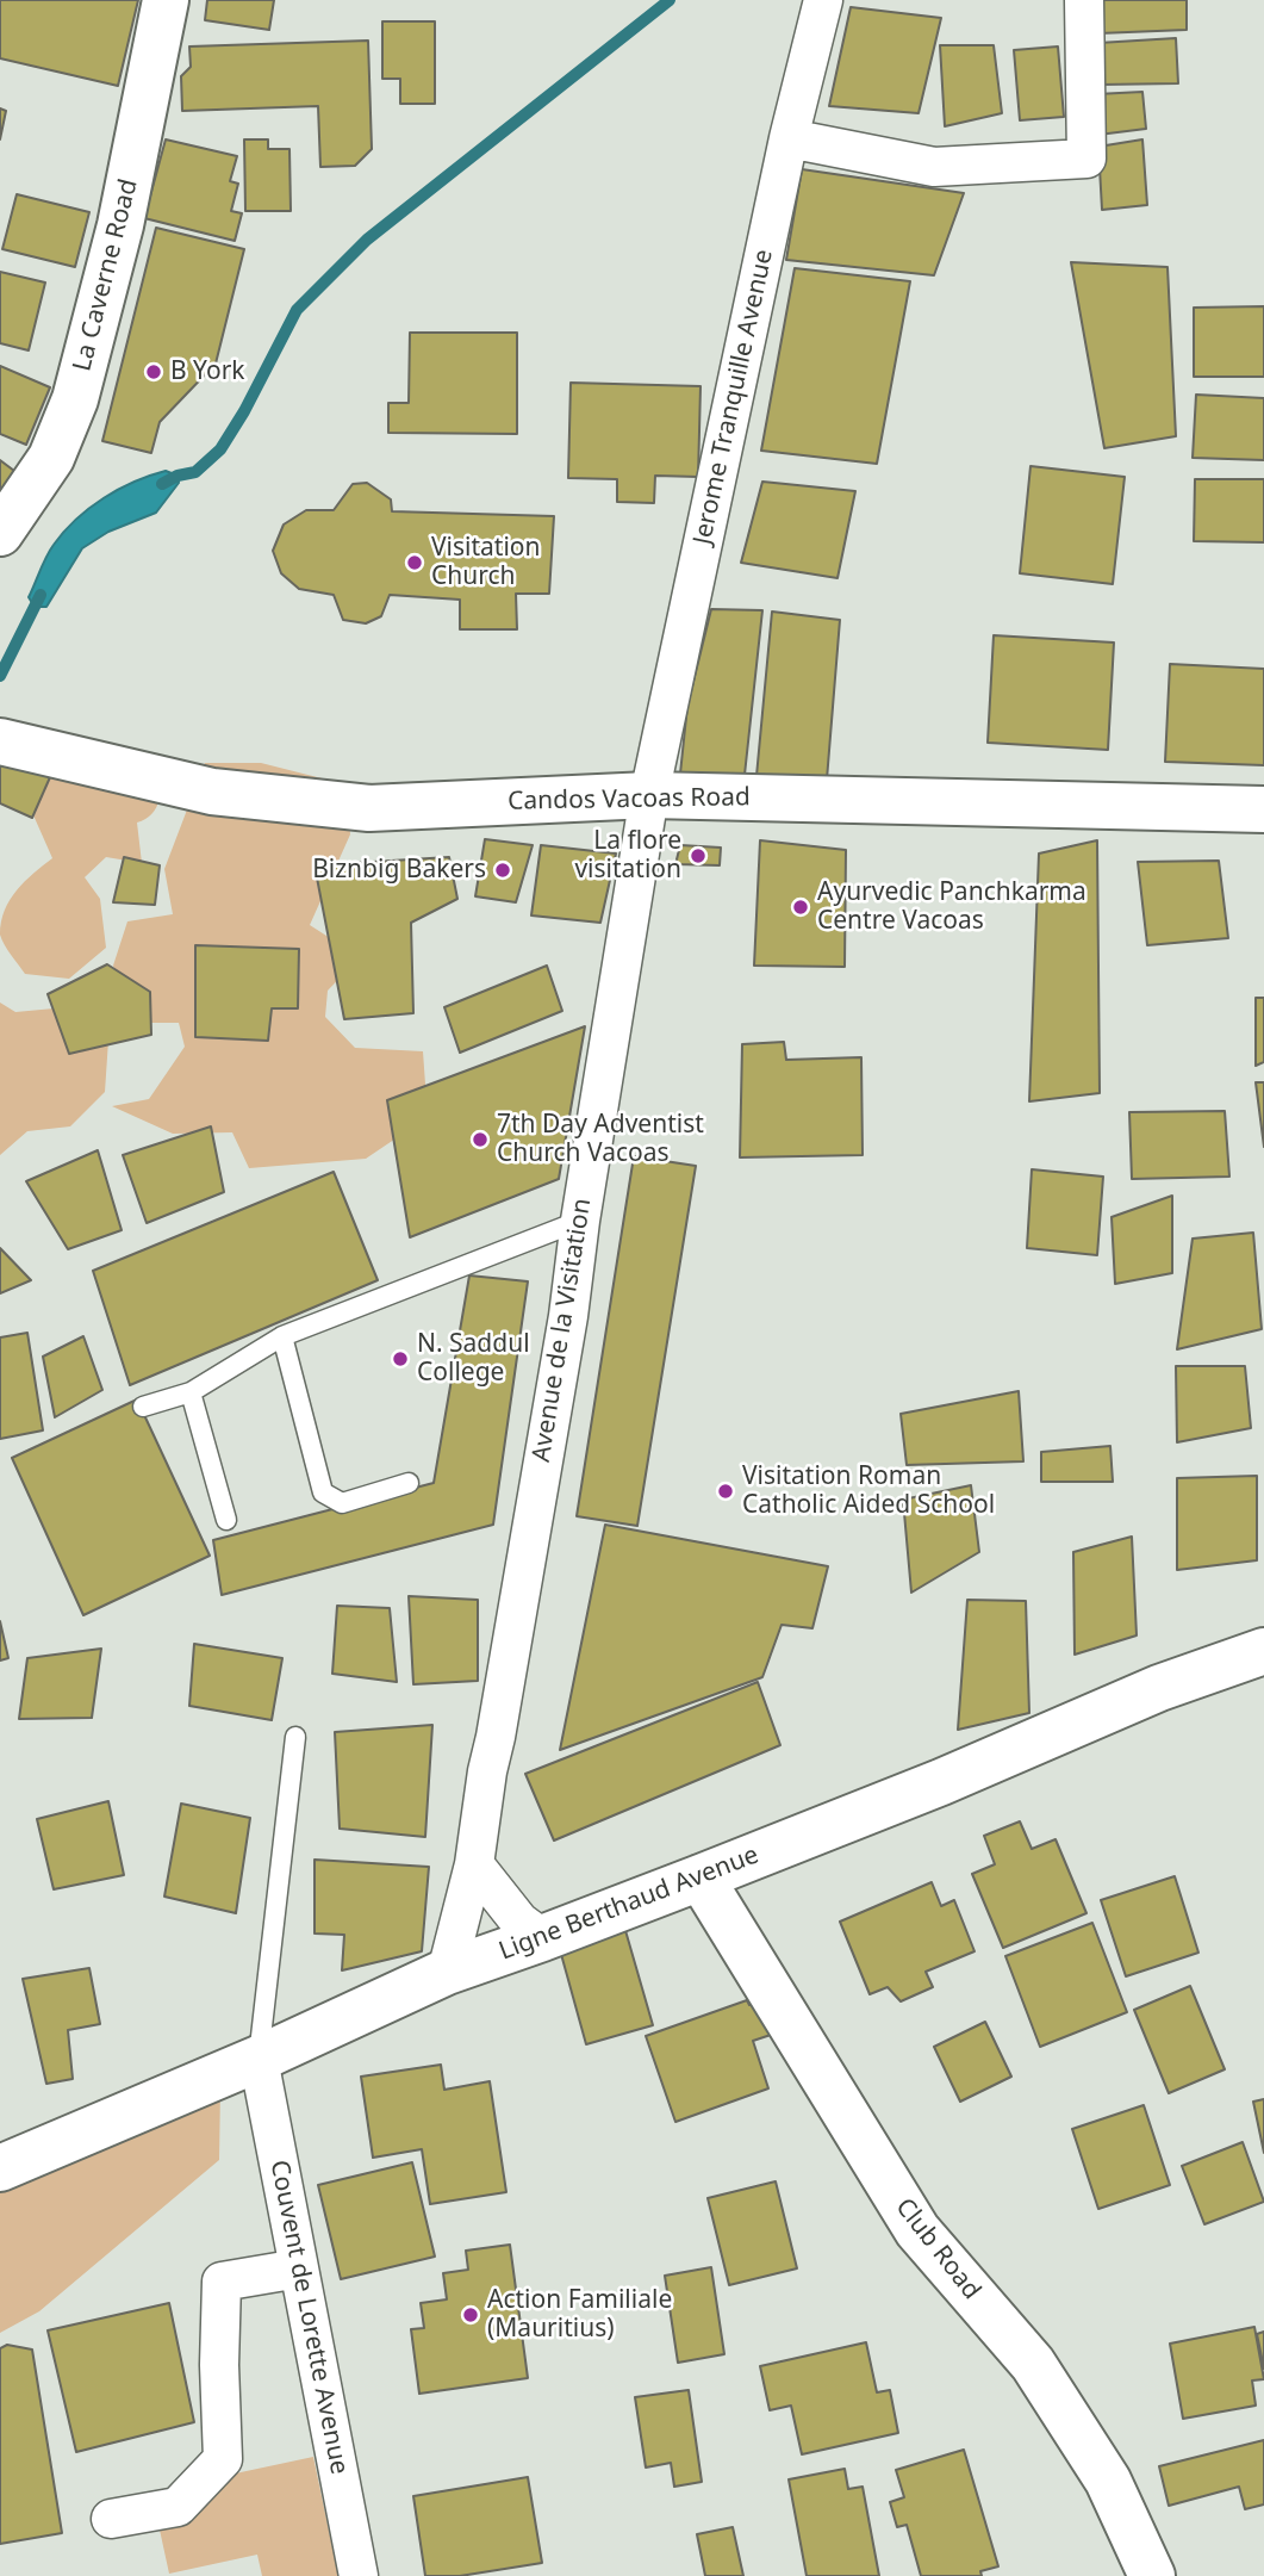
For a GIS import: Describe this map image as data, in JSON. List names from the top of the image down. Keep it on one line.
{"streets":{"street":["La Caverne Road","Jerome Tranquille Avenue","Candos Vacoas Road","Avenue de la Visitation","Ligne Berthaud Avenue","Club Road","Couvent de Lorette Avenue"]},"crossings":[["Jerome Tranquille Avenue","Candos Vacoas Road"],["Jerome Tranquille Avenue","Avenue de la Visitation"],["Candos Vacoas Road","Avenue de la Visitation"],["Avenue de la Visitation","Ligne Berthaud Avenue"],["Ligne Berthaud Avenue","Club Road"],["Ligne Berthaud Avenue","Couvent de Lorette Avenue"]],"places":["B York","Visitation Church","La flore visitation","Biznbig Bakers","Ayurvedic Panchkarma Centre Vacoas","7th Day Adventist Church Vacoas","N. Saddul College","Visitation Roman Catholic Aided School","Action Familiale (Mauritius)"]}
